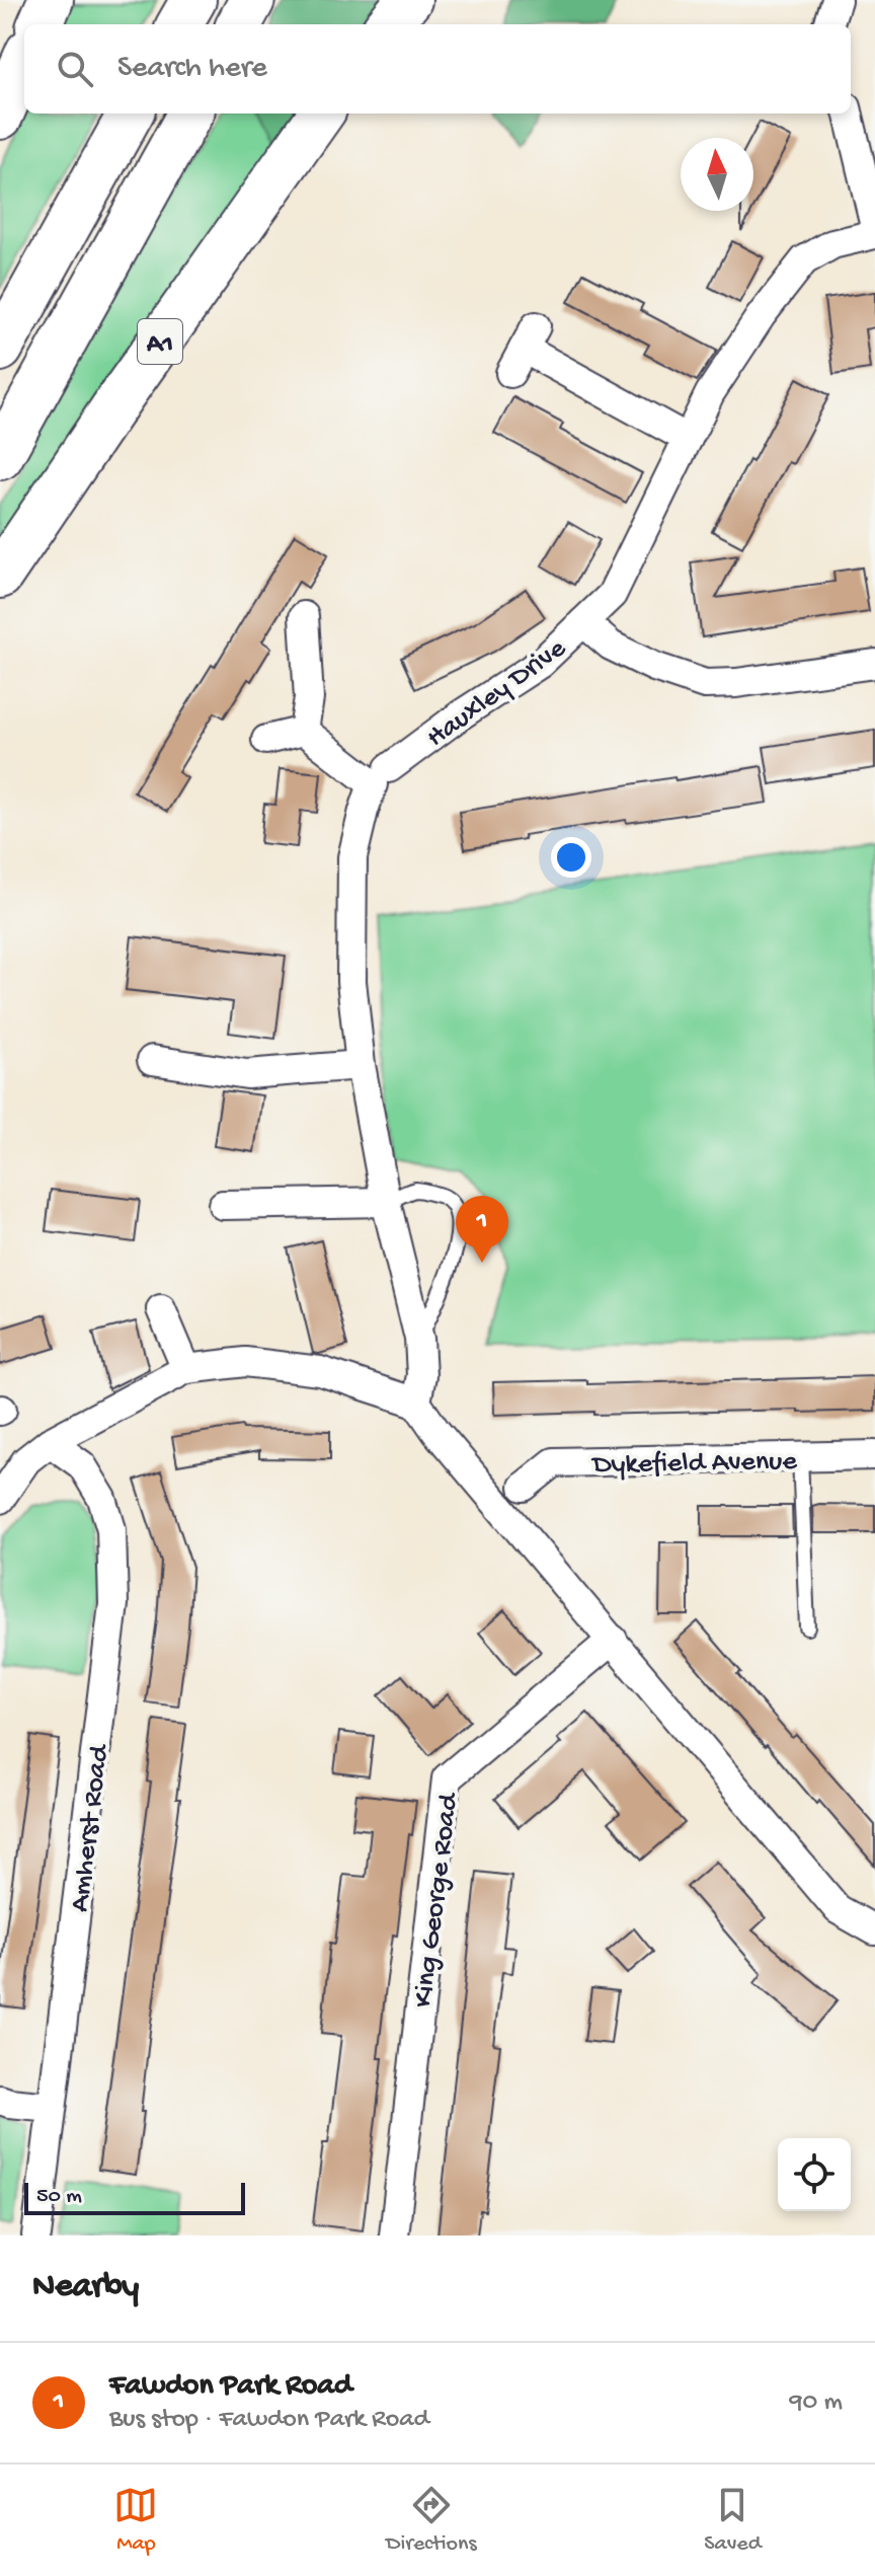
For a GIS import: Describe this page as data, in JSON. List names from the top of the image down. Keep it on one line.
{"streets":{"highway":["A1"],"street":["Hauxley Drive","Dykefield Avenue","Amherst Road","King George Road"]},"scale_bar":"50 m","north":"top","page":{"search":"Search here","pins":"1","scale":"50 m","heading":"Nearby","list":[{"mark":"1","name":"Fawdon Park Road","note":"Bus stop · Fawdon Park Road","value":"90 m"}],"nav":["Map","Directions","Saved"]}}
